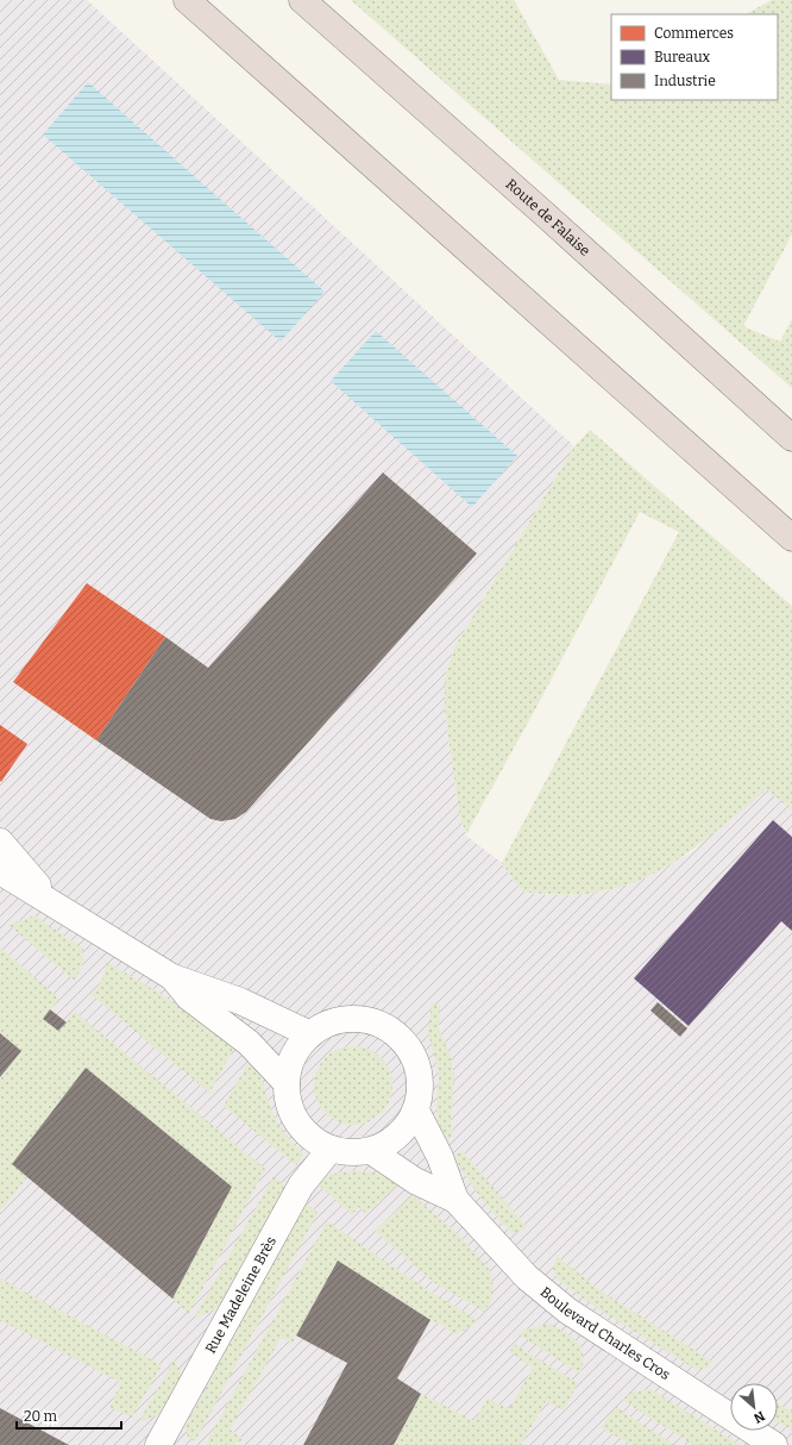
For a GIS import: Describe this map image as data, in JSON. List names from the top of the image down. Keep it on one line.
{"streets":{"highway":["Route de Falaise"],"street":["Rue Madeleine Brès","Boulevard Charles Cros"]},"crossings":[["Rue Madeleine Brès","Boulevard Charles Cros"]],"legend":["Commerces","Bureaux","Industrie"],"scale_bar":"20 m","north":"bottom right"}
